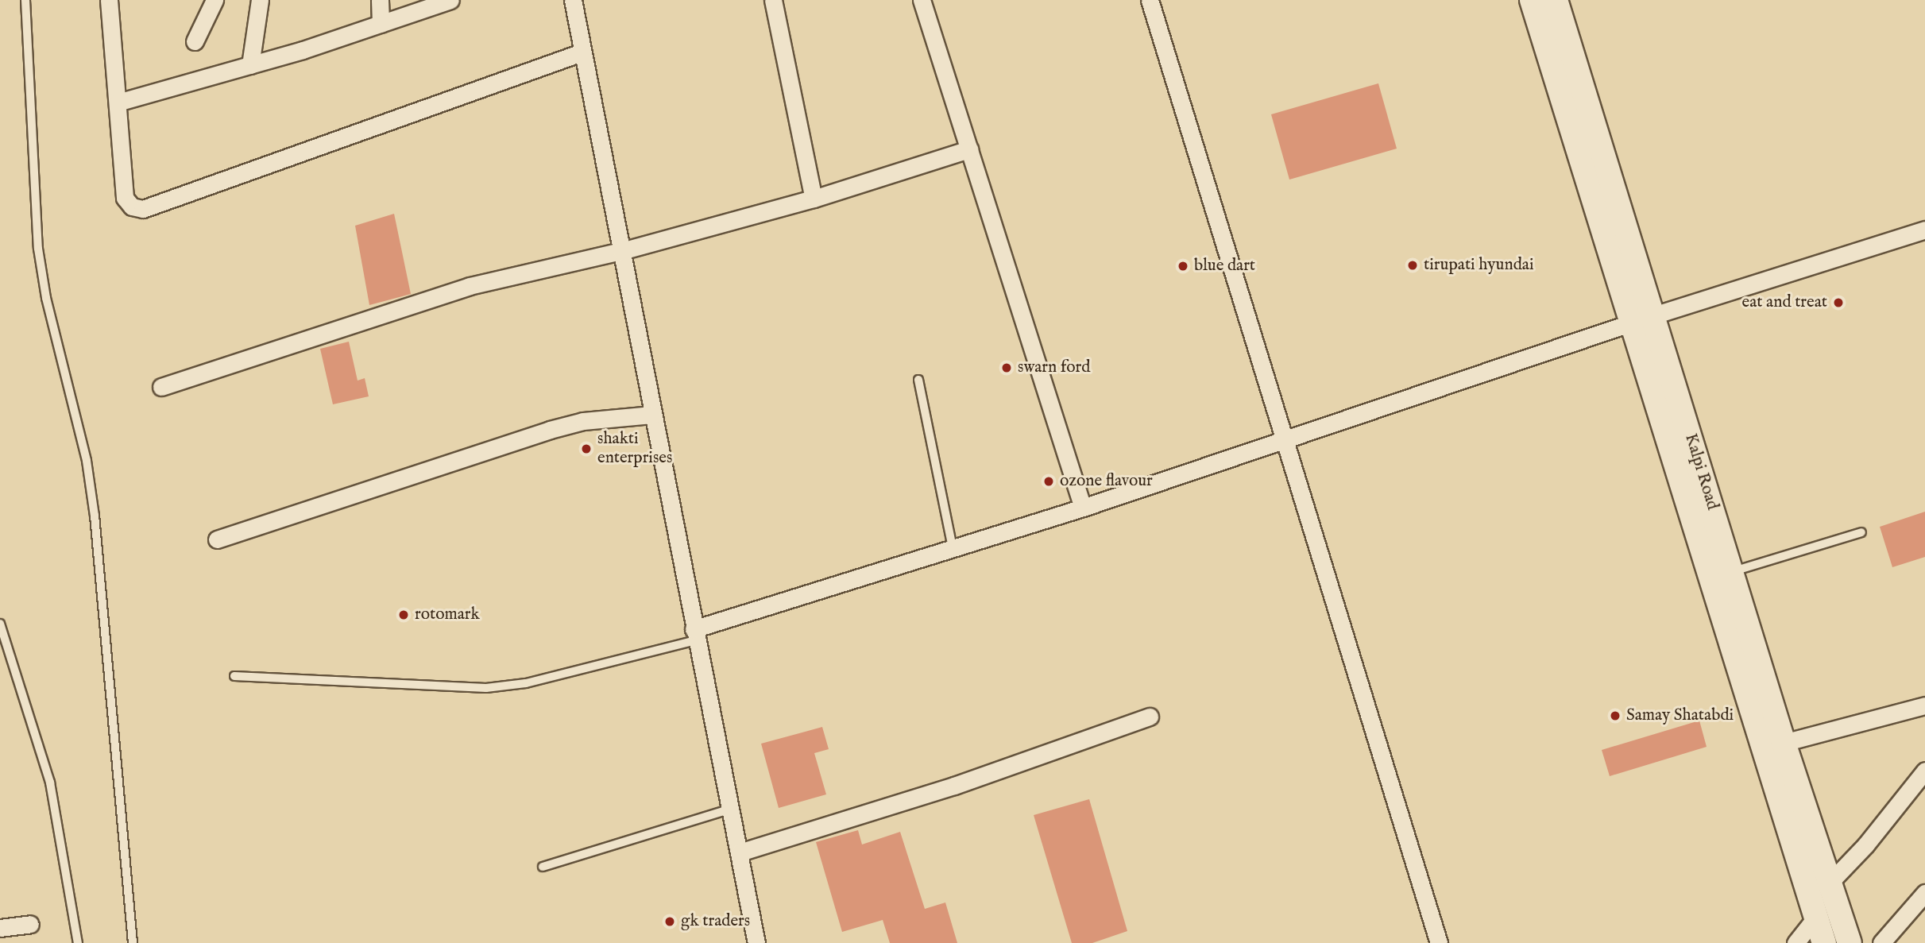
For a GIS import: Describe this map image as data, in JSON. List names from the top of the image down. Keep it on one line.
{"streets":{"main road":["Kalpi Road"]},"places":["tirupati hyundai","blue dart","eat and treat","swarn ford","shakti enterprises","ozone flavour","rotomark","Samay Shatabdi","gk traders"]}
